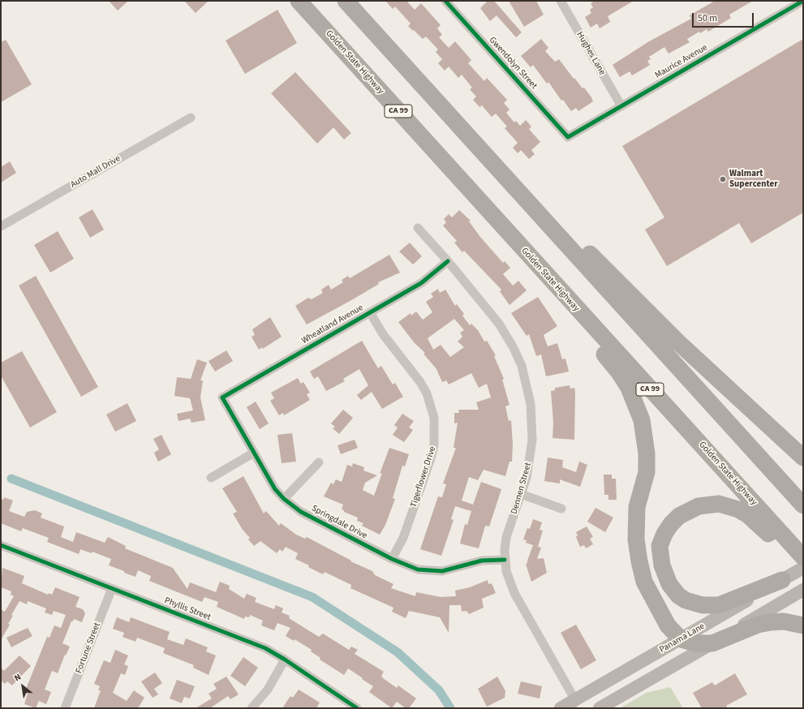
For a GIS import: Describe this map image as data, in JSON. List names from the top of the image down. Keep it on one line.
{"streets":{"highway":["Golden State Highway","CA 99"],"main road":["Panama Lane"],"street":["Hughes Lane","Maurice Avenue","Gwendolyn Street","Auto Mall Drive","Wheatland Avenue","Tigerflower Drive","Dennen Street","Springdale Drive","Phyllis Street","Fortune Street"]},"crossings":[["Hughes Lane","Maurice Avenue"],["Maurice Avenue","Gwendolyn Street"],["Wheatland Avenue","Tigerflower Drive"],["Wheatland Avenue","Dennen Street"],["Wheatland Avenue","Springdale Drive"],["Tigerflower Drive","Springdale Drive"],["Dennen Street","Springdale Drive"],["Dennen Street","Panama Lane"],["Phyllis Street","Fortune Street"]],"places":["Walmart Supercenter"],"scale_bar":"50 m","north":"top left"}
